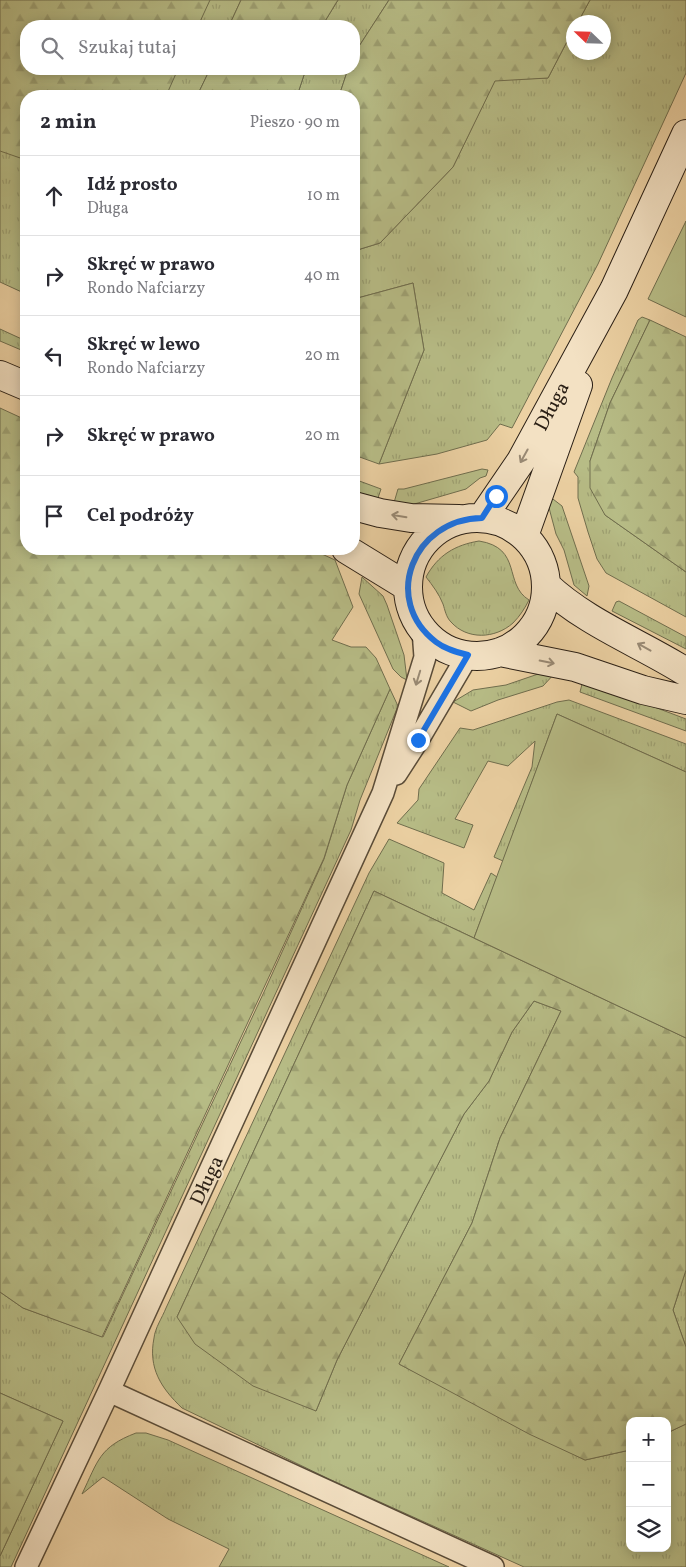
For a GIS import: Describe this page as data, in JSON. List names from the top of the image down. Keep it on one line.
{"streets":{"main road":["Długa"]},"north":"top left","page":{"search":"Szukaj tutaj","heading":["2 min","Pieszo · 90 m"],"list":[["Idź prosto","Długa","10 m"],["Skręć w prawo","Rondo Nafciarzy","40 m"],["Skręć w lewo","Rondo Nafciarzy","20 m"],["Skręć w prawo","20 m"],"Cel podróży"],"map_buttons":["+","−"]}}
